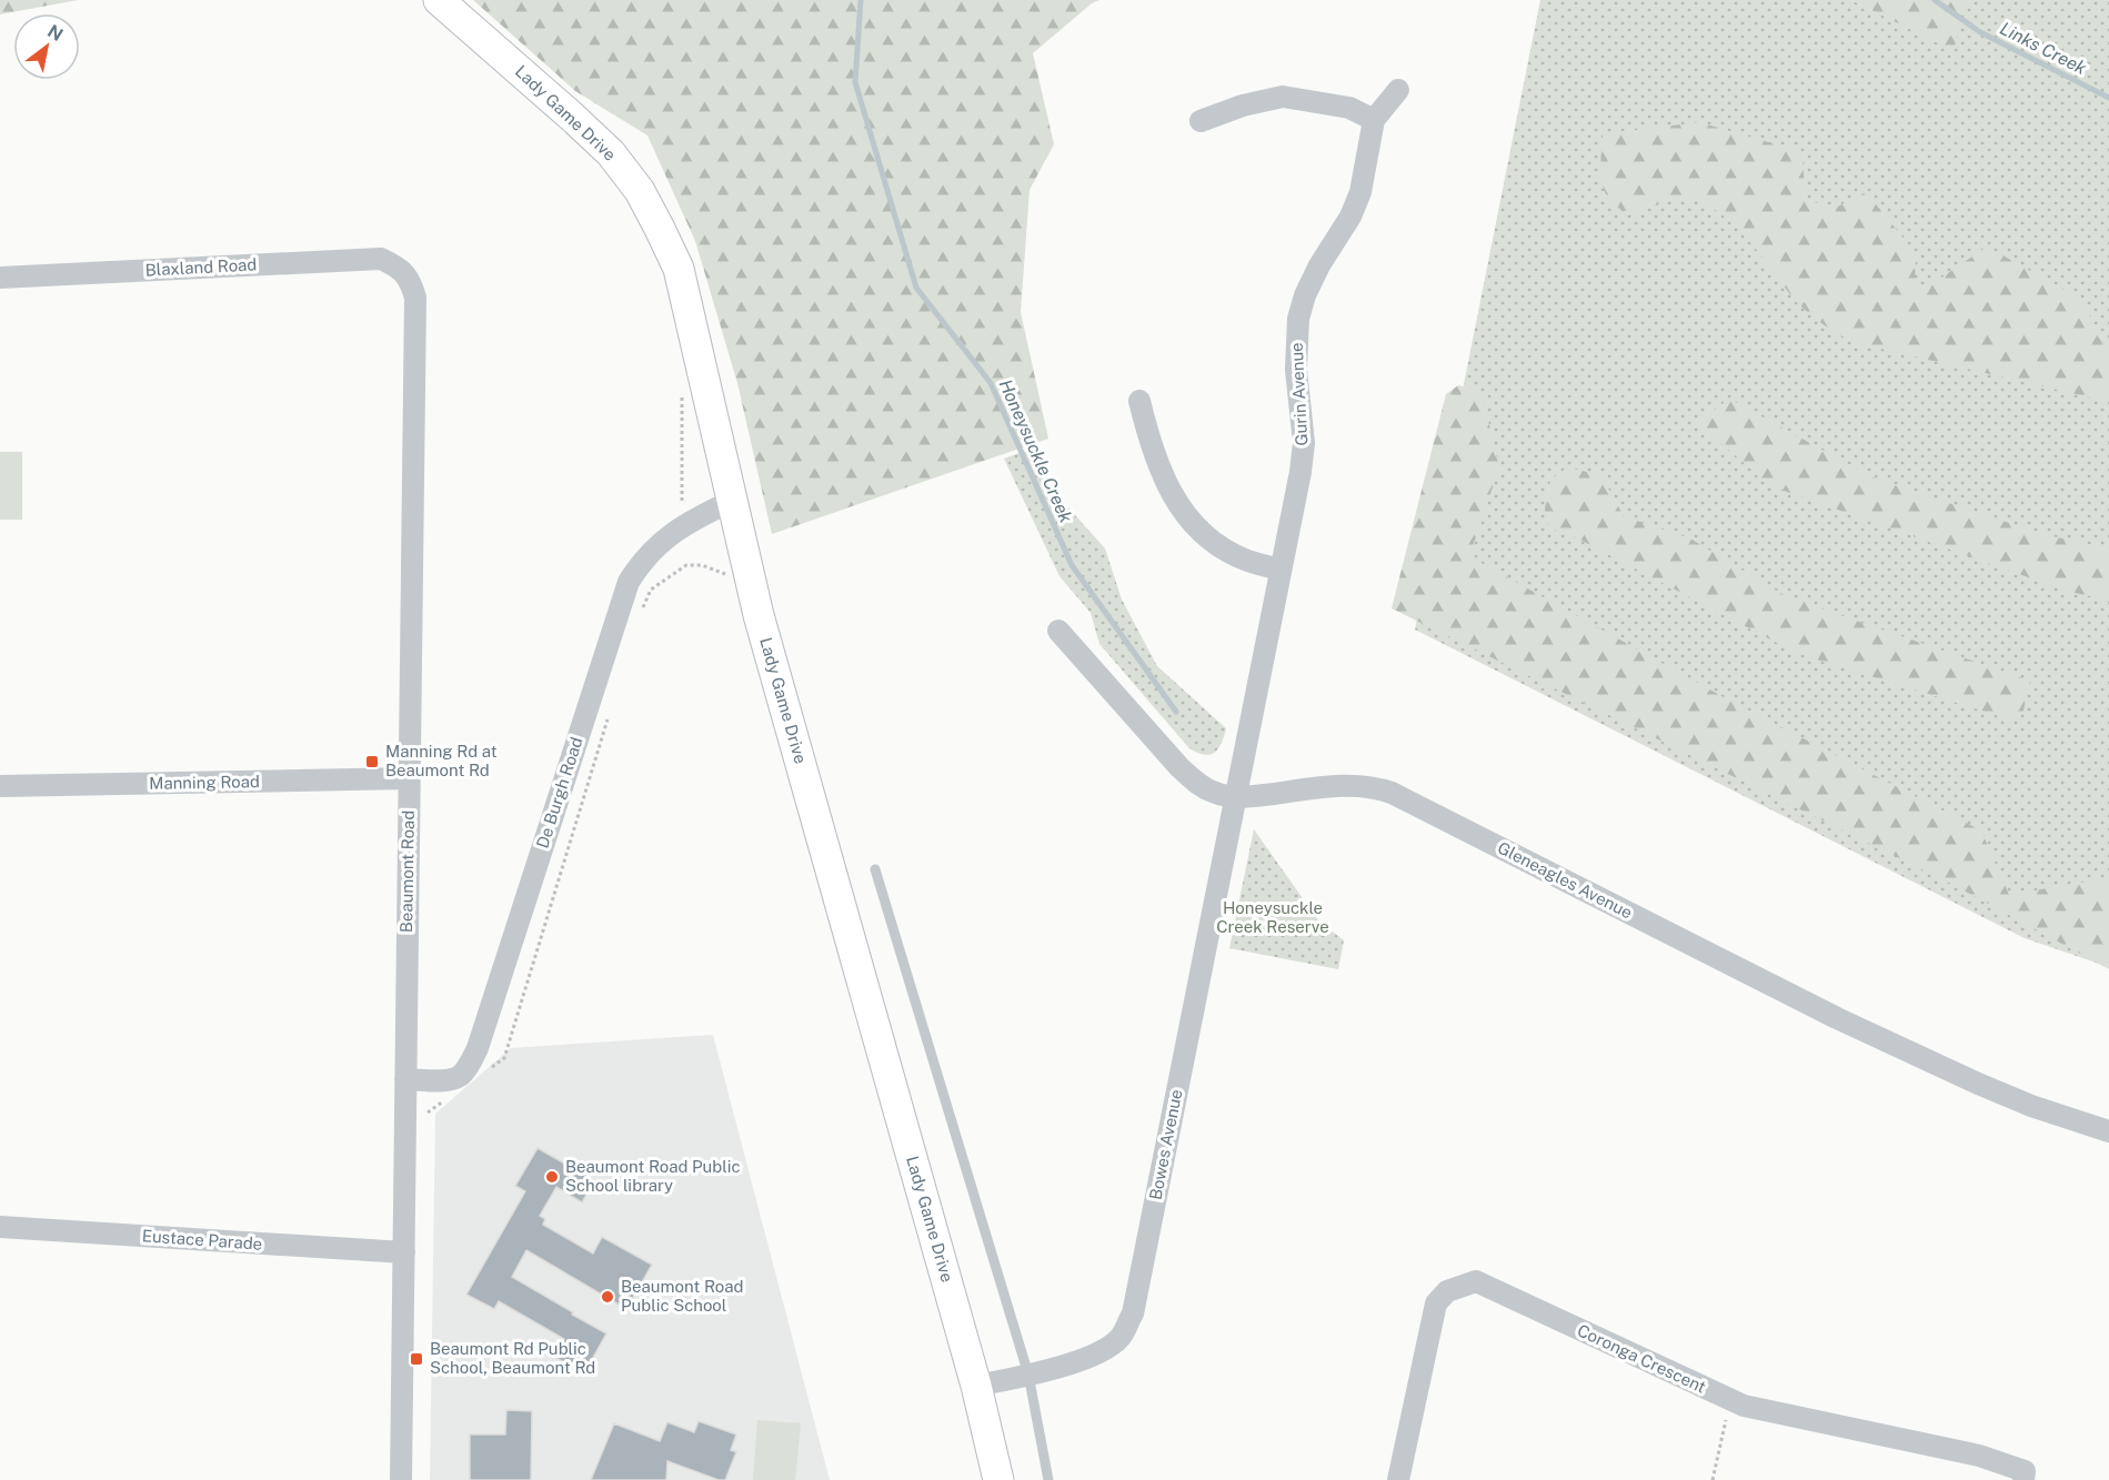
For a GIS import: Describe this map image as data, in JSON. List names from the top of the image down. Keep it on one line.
{"streets":{"main road":["Lady Game Drive"],"street":["Blaxland Road","Gurin Avenue","Manning Road","De Burgh Road","Beaumont Road","Gleneagles Avenue","Bowes Avenue","Eustace Parade","Coronga Crescent"]},"crossings":[["Lady Game Drive","De Burgh Road"],["Lady Game Drive","Bowes Avenue"],["Blaxland Road","Beaumont Road"],["Gurin Avenue","Gleneagles Avenue"],["Gurin Avenue","Bowes Avenue"],["Manning Road","Beaumont Road"],["De Burgh Road","Beaumont Road"],["Beaumont Road","Eustace Parade"],["Gleneagles Avenue","Bowes Avenue"]],"water":["Links Creek","Honeysuckle Creek"],"parks":["Honeysuckle Creek Reserve"],"places":{"transit":["Manning Rd at Beaumont Rd","Beaumont Rd Public School, Beaumont Rd"],"other":["Beaumont Road Public School library","Beaumont Road Public School"]},"north":"top right"}
